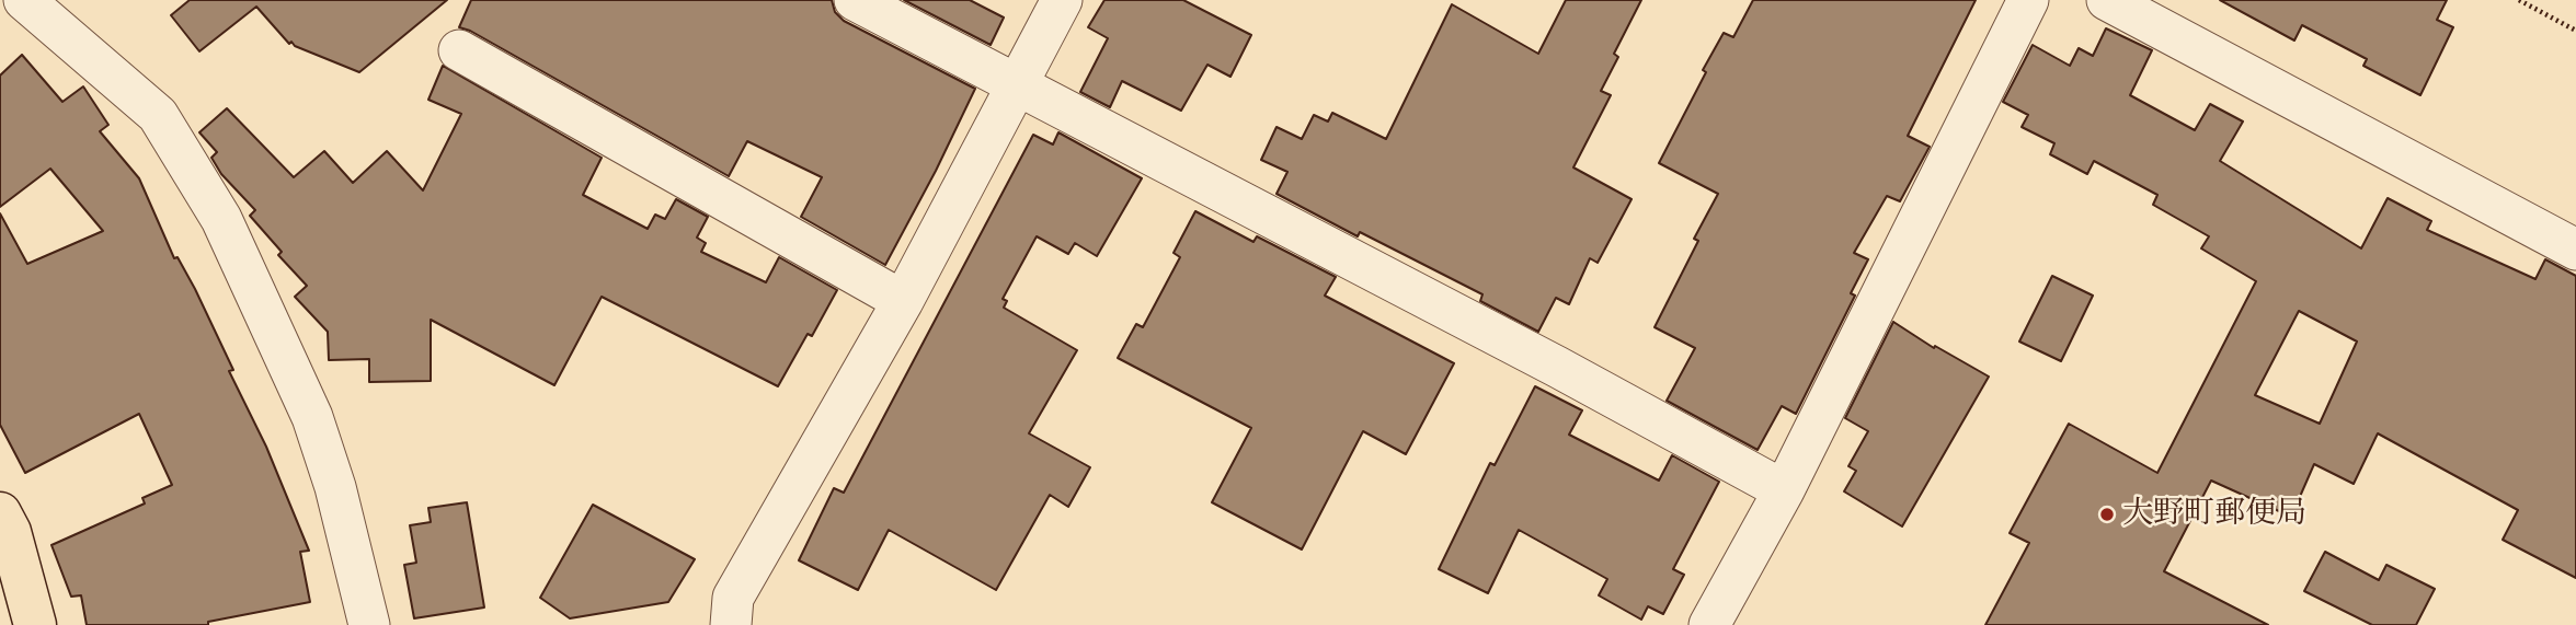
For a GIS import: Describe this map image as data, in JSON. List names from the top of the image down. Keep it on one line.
{"places":["大野町郵便局"]}
